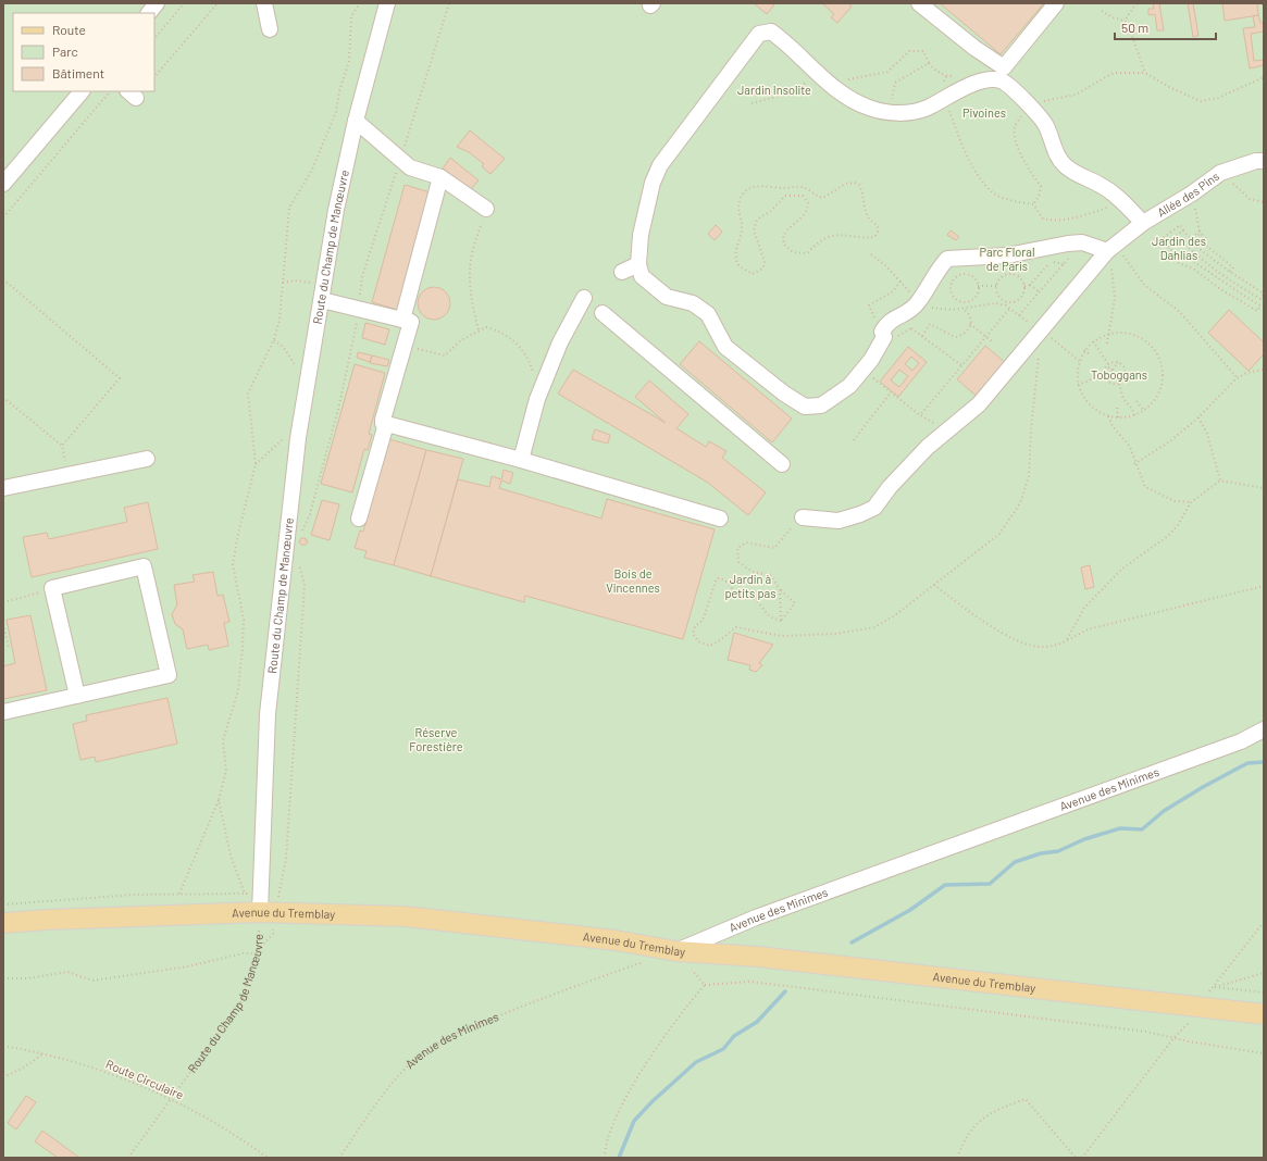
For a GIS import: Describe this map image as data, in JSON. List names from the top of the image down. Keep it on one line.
{"streets":{"main road":["Avenue du Tremblay"],"street":["Allée des Pins","Route du Champ de Manœuvre","Avenue des Minimes"],"path":["Route Circulaire"]},"crossings":[["Route du Champ de Manœuvre","Avenue du Tremblay"],["Route du Champ de Manœuvre","Route Circulaire"],["Avenue des Minimes","Avenue du Tremblay"]],"parks":["Jardin Insolite","Pivoines","Jardin des Dahlias","Parc Floral de Paris","Toboggans","Bois de Vincennes","Jardin à petits pas","Réserve Forestière"],"legend":["Route","Parc","Bâtiment"],"scale_bar":"50 m"}
